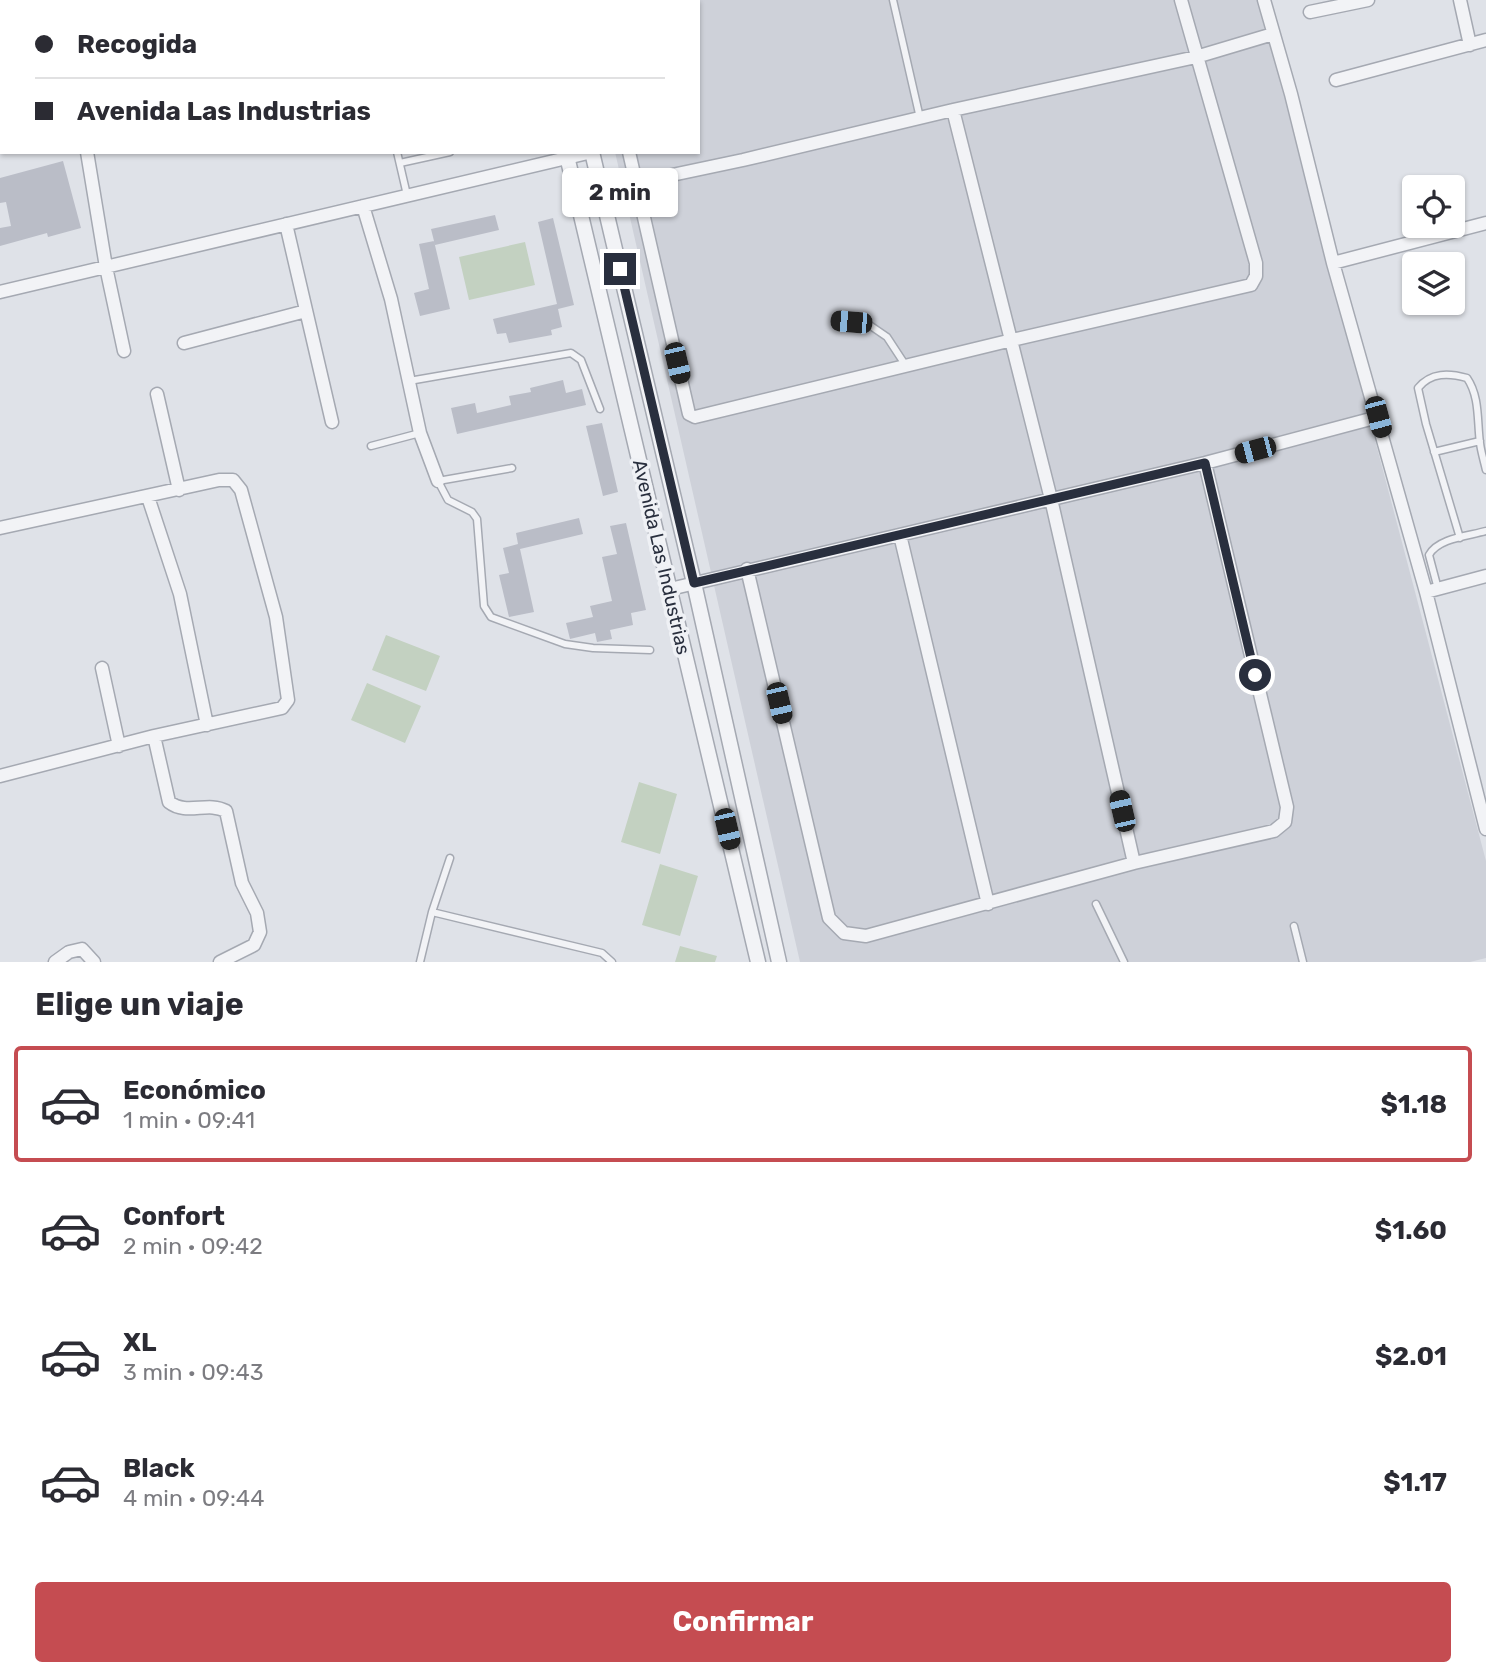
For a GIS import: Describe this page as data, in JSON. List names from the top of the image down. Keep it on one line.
{"streets":{"street":["Avenida Las Industrias"]},"page":{"banner":["Recogida","Avenida Las Industrias"],"bubble":"2 min","heading":"Elige un viaje","list":[{"name":"Económico","note":"1 min · 09:41","value":"$1.18"},{"name":"Confort","note":"2 min · 09:42","value":"$1.60"},{"name":"XL","note":"3 min · 09:43","value":"$2.01"},{"name":"Black","note":"4 min · 09:44","value":"$1.17"}],"buttons":"Confirmar"}}
